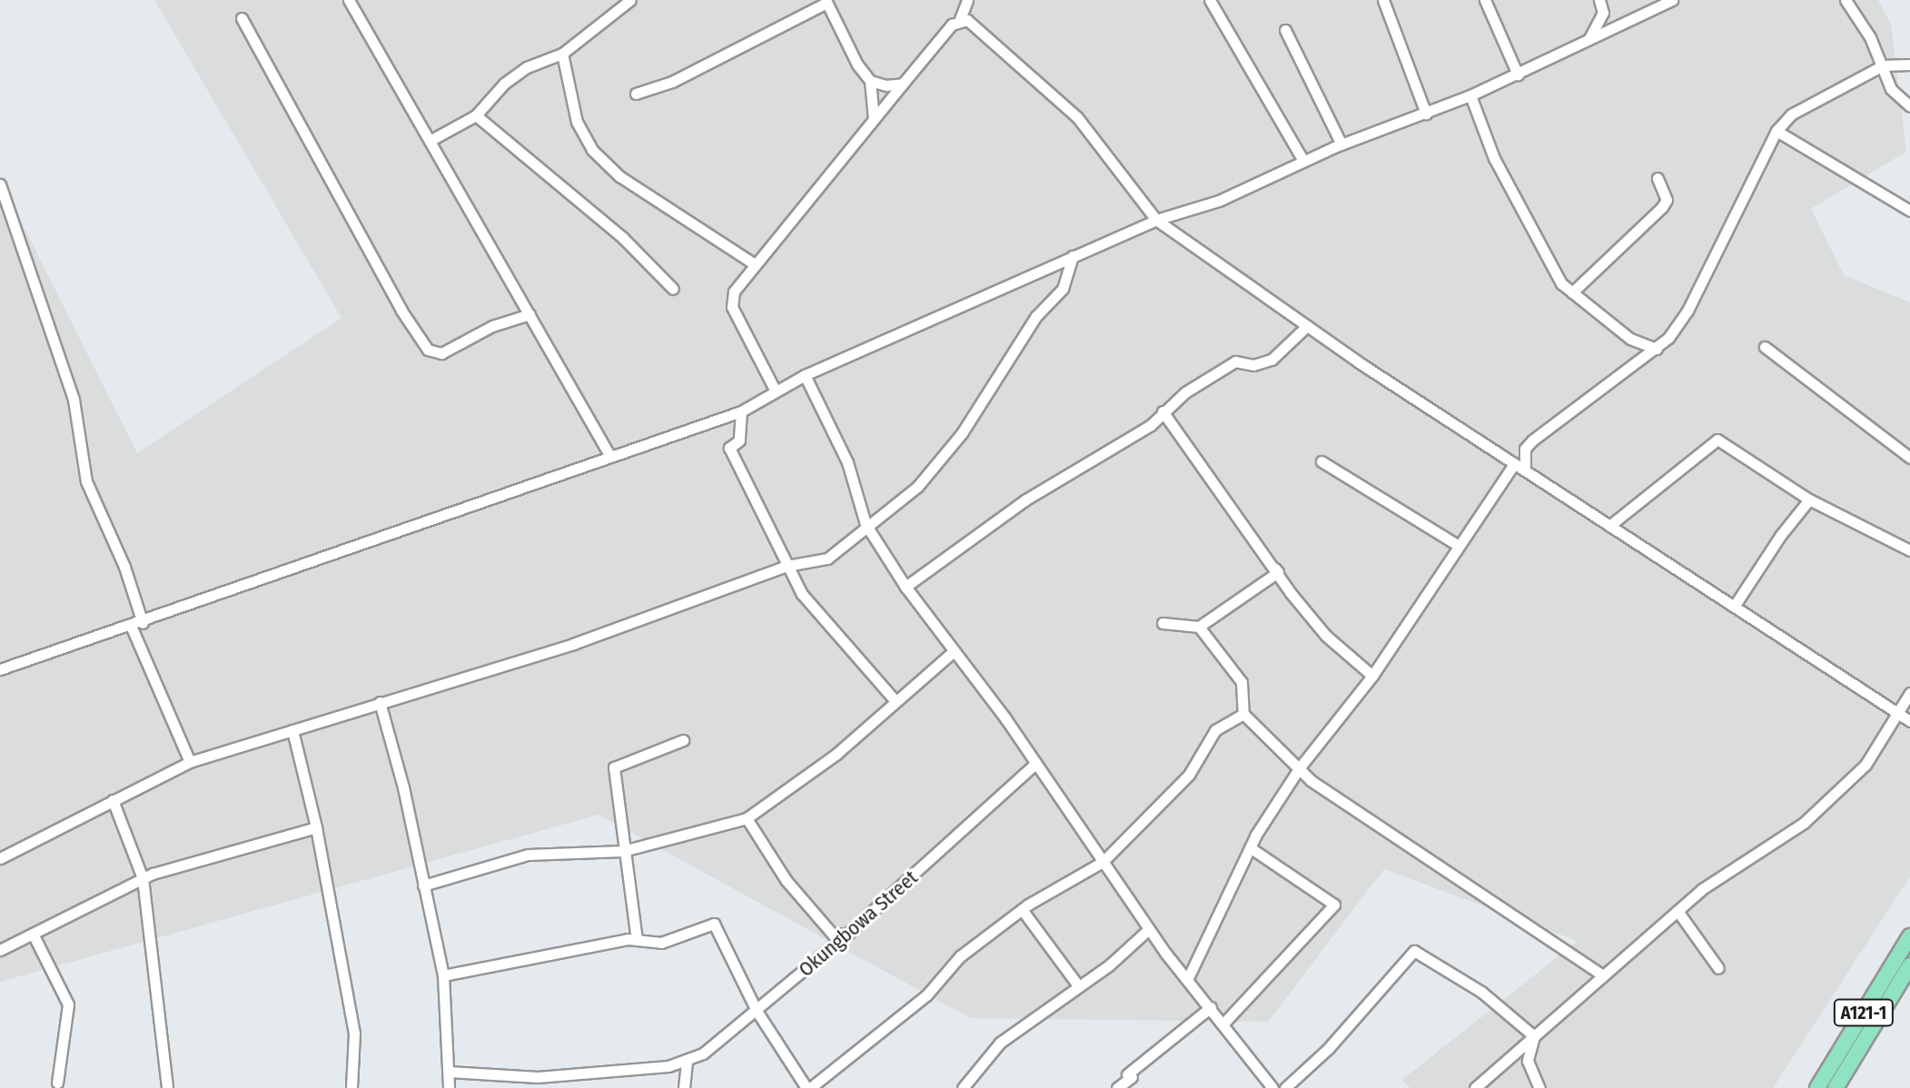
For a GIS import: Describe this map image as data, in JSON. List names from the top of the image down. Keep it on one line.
{"streets":{"highway":["A121-1"],"street":["Okungbowa Street"]}}
